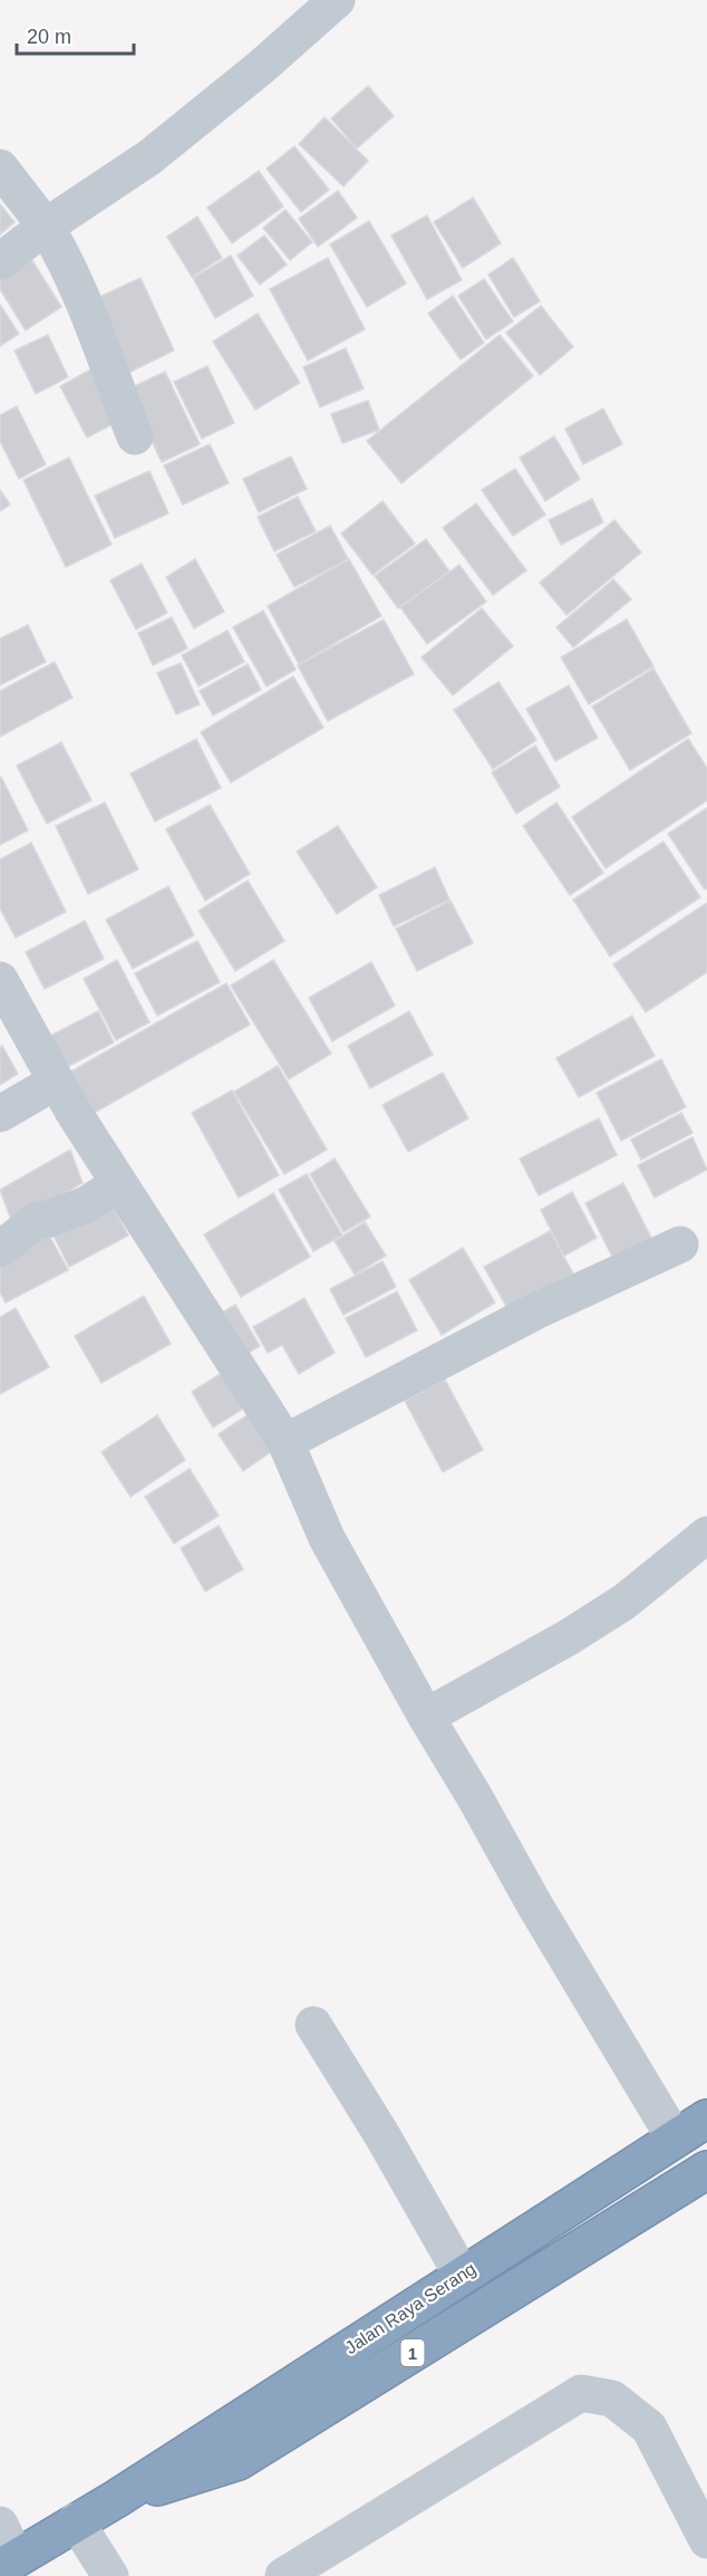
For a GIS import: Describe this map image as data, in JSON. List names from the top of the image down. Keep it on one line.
{"streets":{"highway":["Jalan Raya Serang","1"]},"scale_bar":"20 m"}
